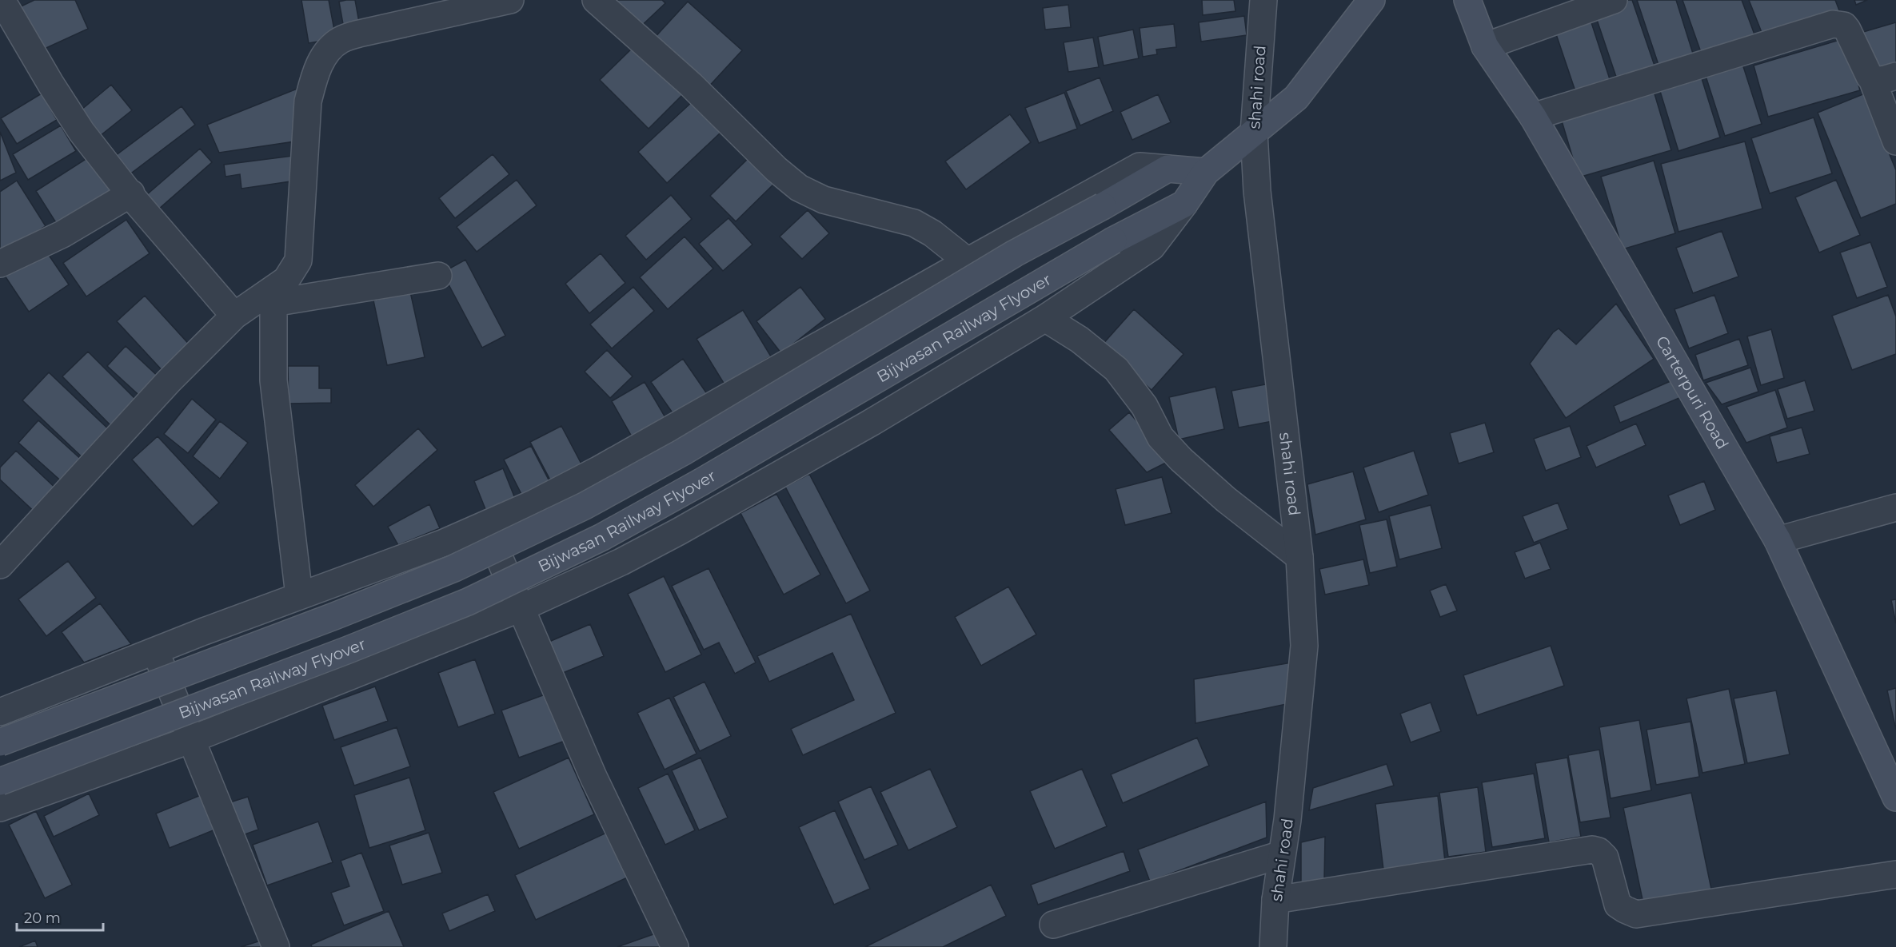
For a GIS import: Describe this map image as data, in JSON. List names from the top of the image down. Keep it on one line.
{"streets":{"main road":["Bijwasan Railway Flyover","Carterpuri Road"],"street":["shahi road"]},"crossings":[["shahi road","Bijwasan Railway Flyover"]],"scale_bar":"20 m"}
